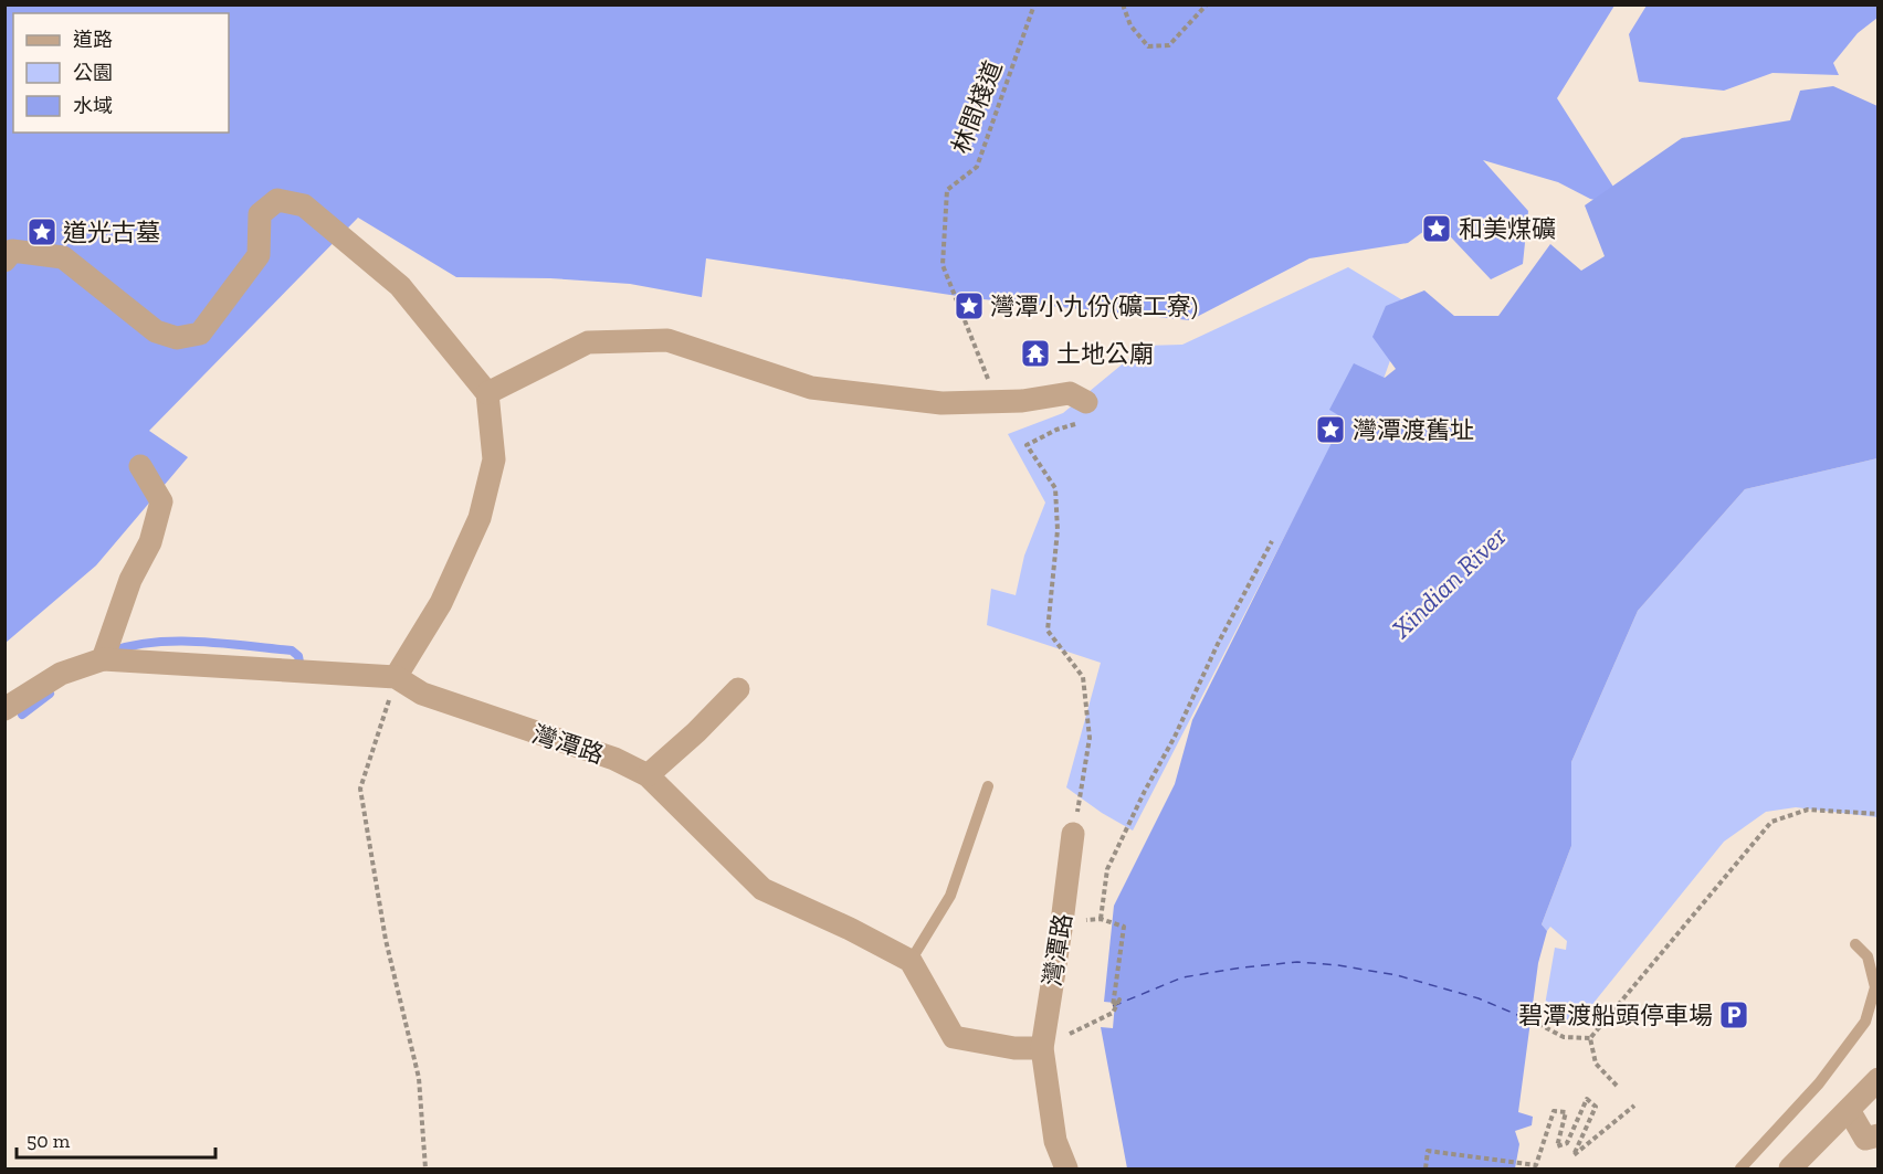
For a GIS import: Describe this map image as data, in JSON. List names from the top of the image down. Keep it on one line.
{"streets":{"street":["灣潭路"],"path":["林間棧道"]},"water":["Xindian River"],"places":{"place":["和美煤礦","道光古墓","灣潭小九份(礦工寮)","灣潭渡舊址"],"temple":["土地公廟"],"parking":["碧潭渡船頭停車場"]},"legend":["道路","公園","水域"],"scale_bar":"50 m"}
